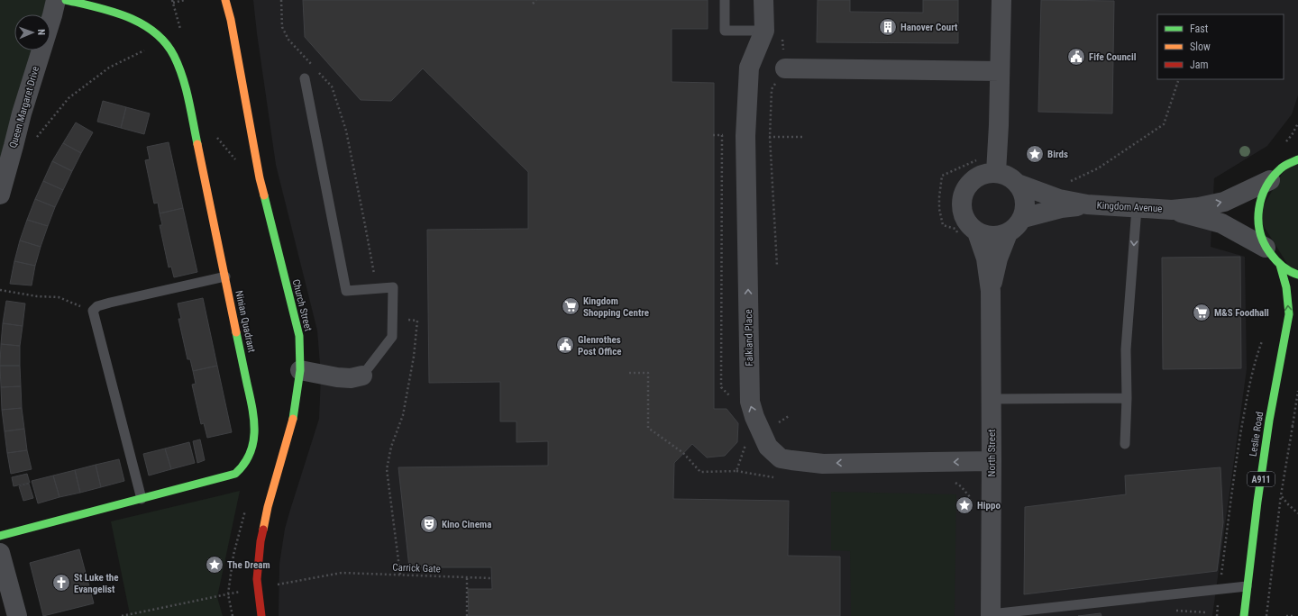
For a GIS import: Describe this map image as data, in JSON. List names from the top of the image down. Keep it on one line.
{"streets":{"street":["Queen Margaret Drive","Kingdom Avenue","Church Street","Ninian Quadrant","Falkland Place","Leslie Road","North Street","A911"],"path":["Carrick Gate"]},"crossings":[["Kingdom Avenue","North Street"],["Kingdom Avenue","A911"],["Church Street","Carrick Gate"],["Falkland Place","North Street"],["Leslie Road","A911"]],"places":{"building":["Hanover Court"],"public building":["Fife Council","Glenrothes Post Office"],"place":["Birds","Hippo","The Dream"],"supermarket":["Kingdom Shopping Centre","M&S Foodhall"],"theatre":["Kino Cinema"],"church":["St Luke the Evangelist"]},"legend":["Fast","Slow","Jam"],"north":"right"}
